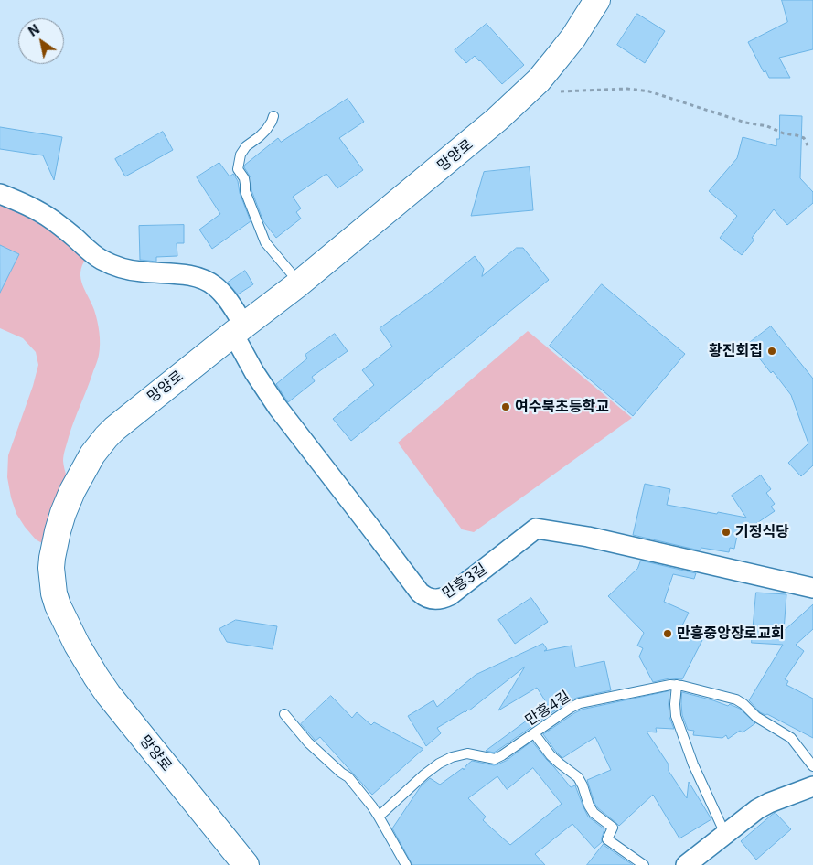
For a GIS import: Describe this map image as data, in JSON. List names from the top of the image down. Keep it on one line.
{"streets":{"main road":["망양로"],"street":["만흥3길"],"lane":["만흥4길"]},"crossings":[["망양로","만흥3길"]],"places":["황진회집","여수북초등학교","기정식당","만흥중앙장로교회"],"north":"top left"}
